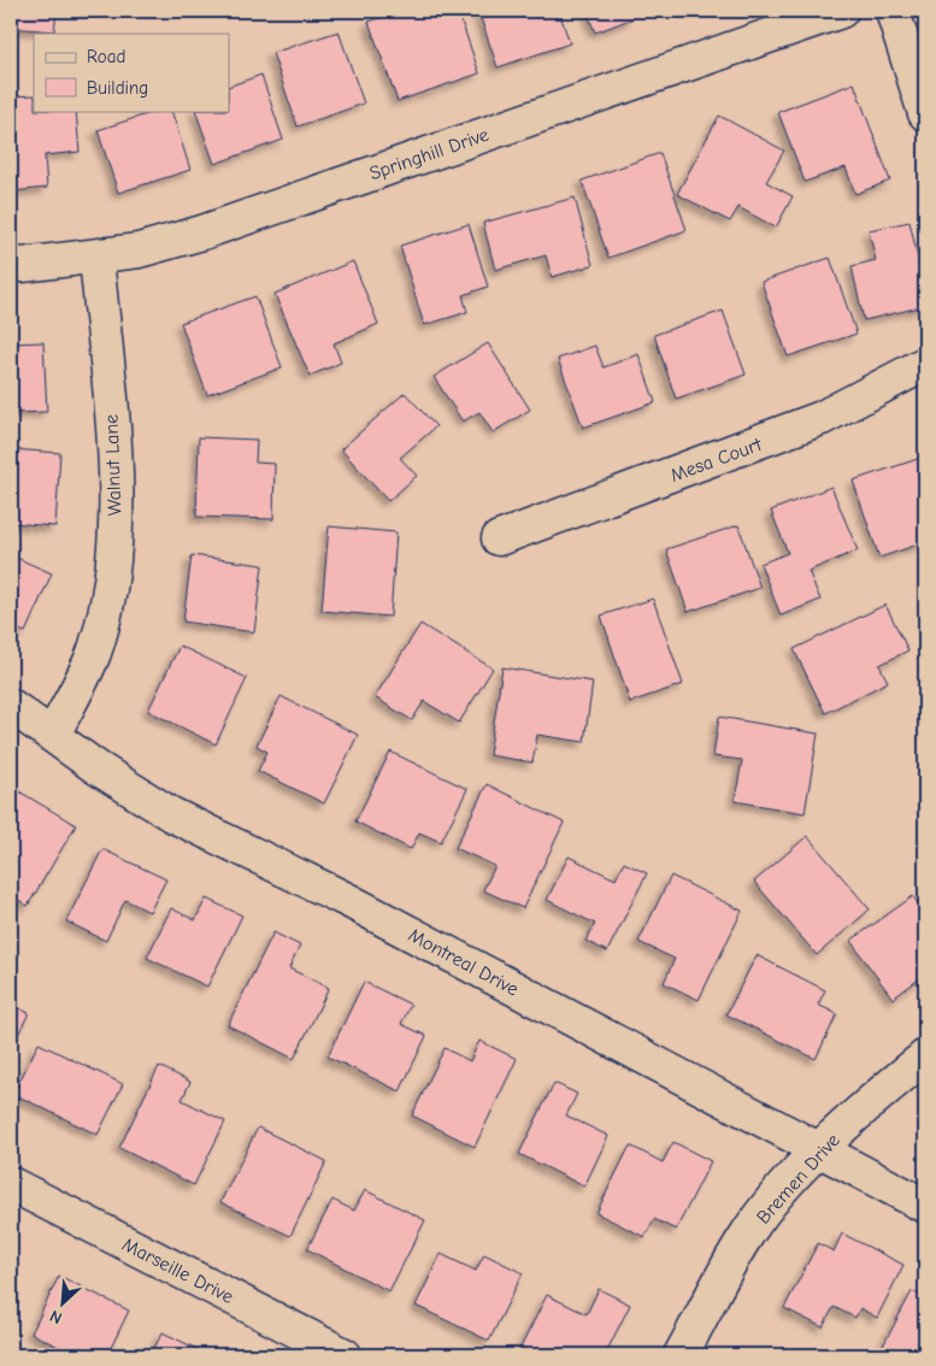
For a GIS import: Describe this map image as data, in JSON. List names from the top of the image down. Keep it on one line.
{"streets":{"street":["Springhill Drive","Mesa Court","Walnut Lane","Montreal Drive","Bremen Drive","Marseille Drive"]},"crossings":[["Springhill Drive","Walnut Lane"],["Walnut Lane","Montreal Drive"],["Montreal Drive","Bremen Drive"]],"legend":["Road","Building"],"north":"bottom left"}
